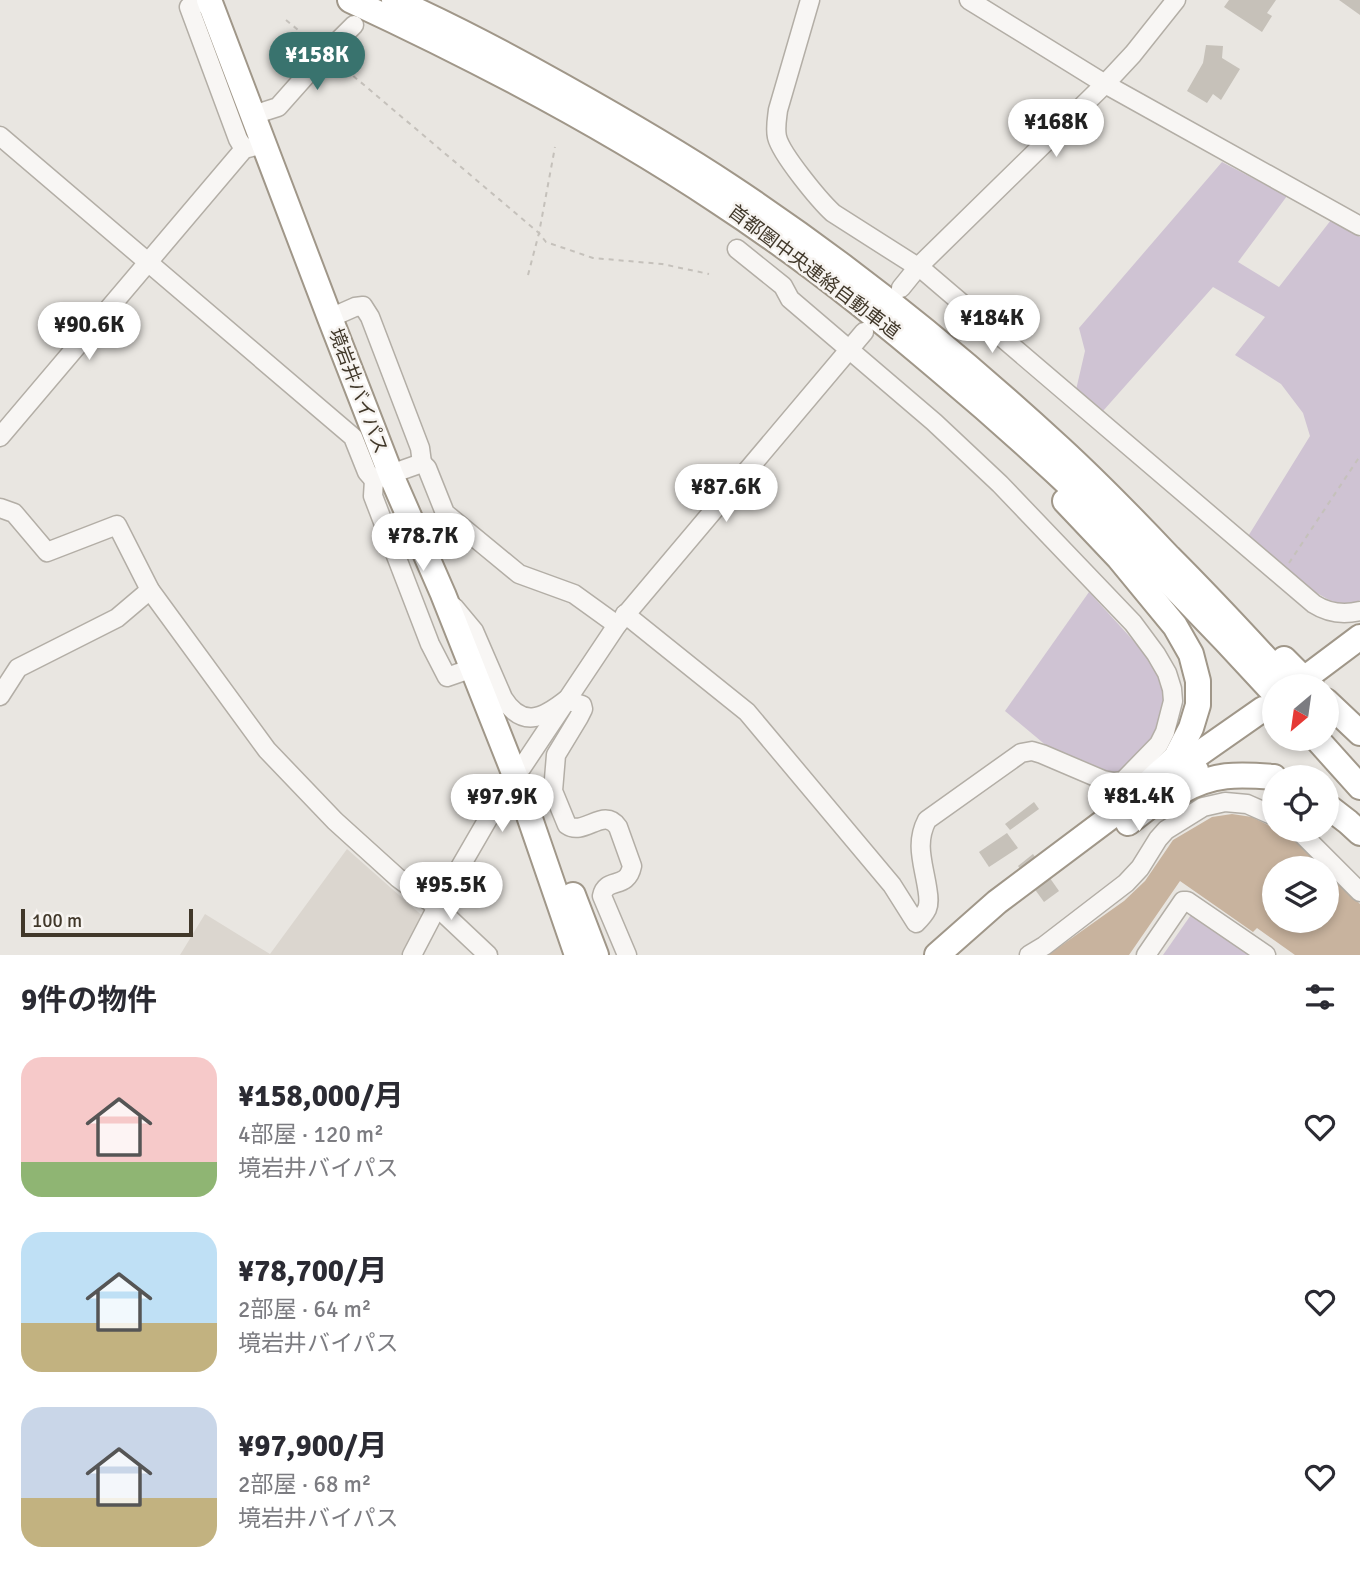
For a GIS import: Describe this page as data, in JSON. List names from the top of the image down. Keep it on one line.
{"streets":{"highway":["首都圏中央連絡自動車道","境岩井バイパス"]},"scale_bar":"100 m","north":"bottom left","page":{"price":["¥158K","¥168K","¥184K","¥90.6K","¥87.6K","¥78.7K","¥81.4K","¥97.9K","¥95.5K"],"scale":"100 m","heading":"9件の物件","list":[{"name":"¥158,000/月","note":"4部屋 · 120 m² · 境岩井バイパス"},{"name":"¥78,700/月","note":"2部屋 · 64 m² · 境岩井バイパス"},{"name":"¥97,900/月","note":"2部屋 · 68 m² · 境岩井バイパス"}]}}
